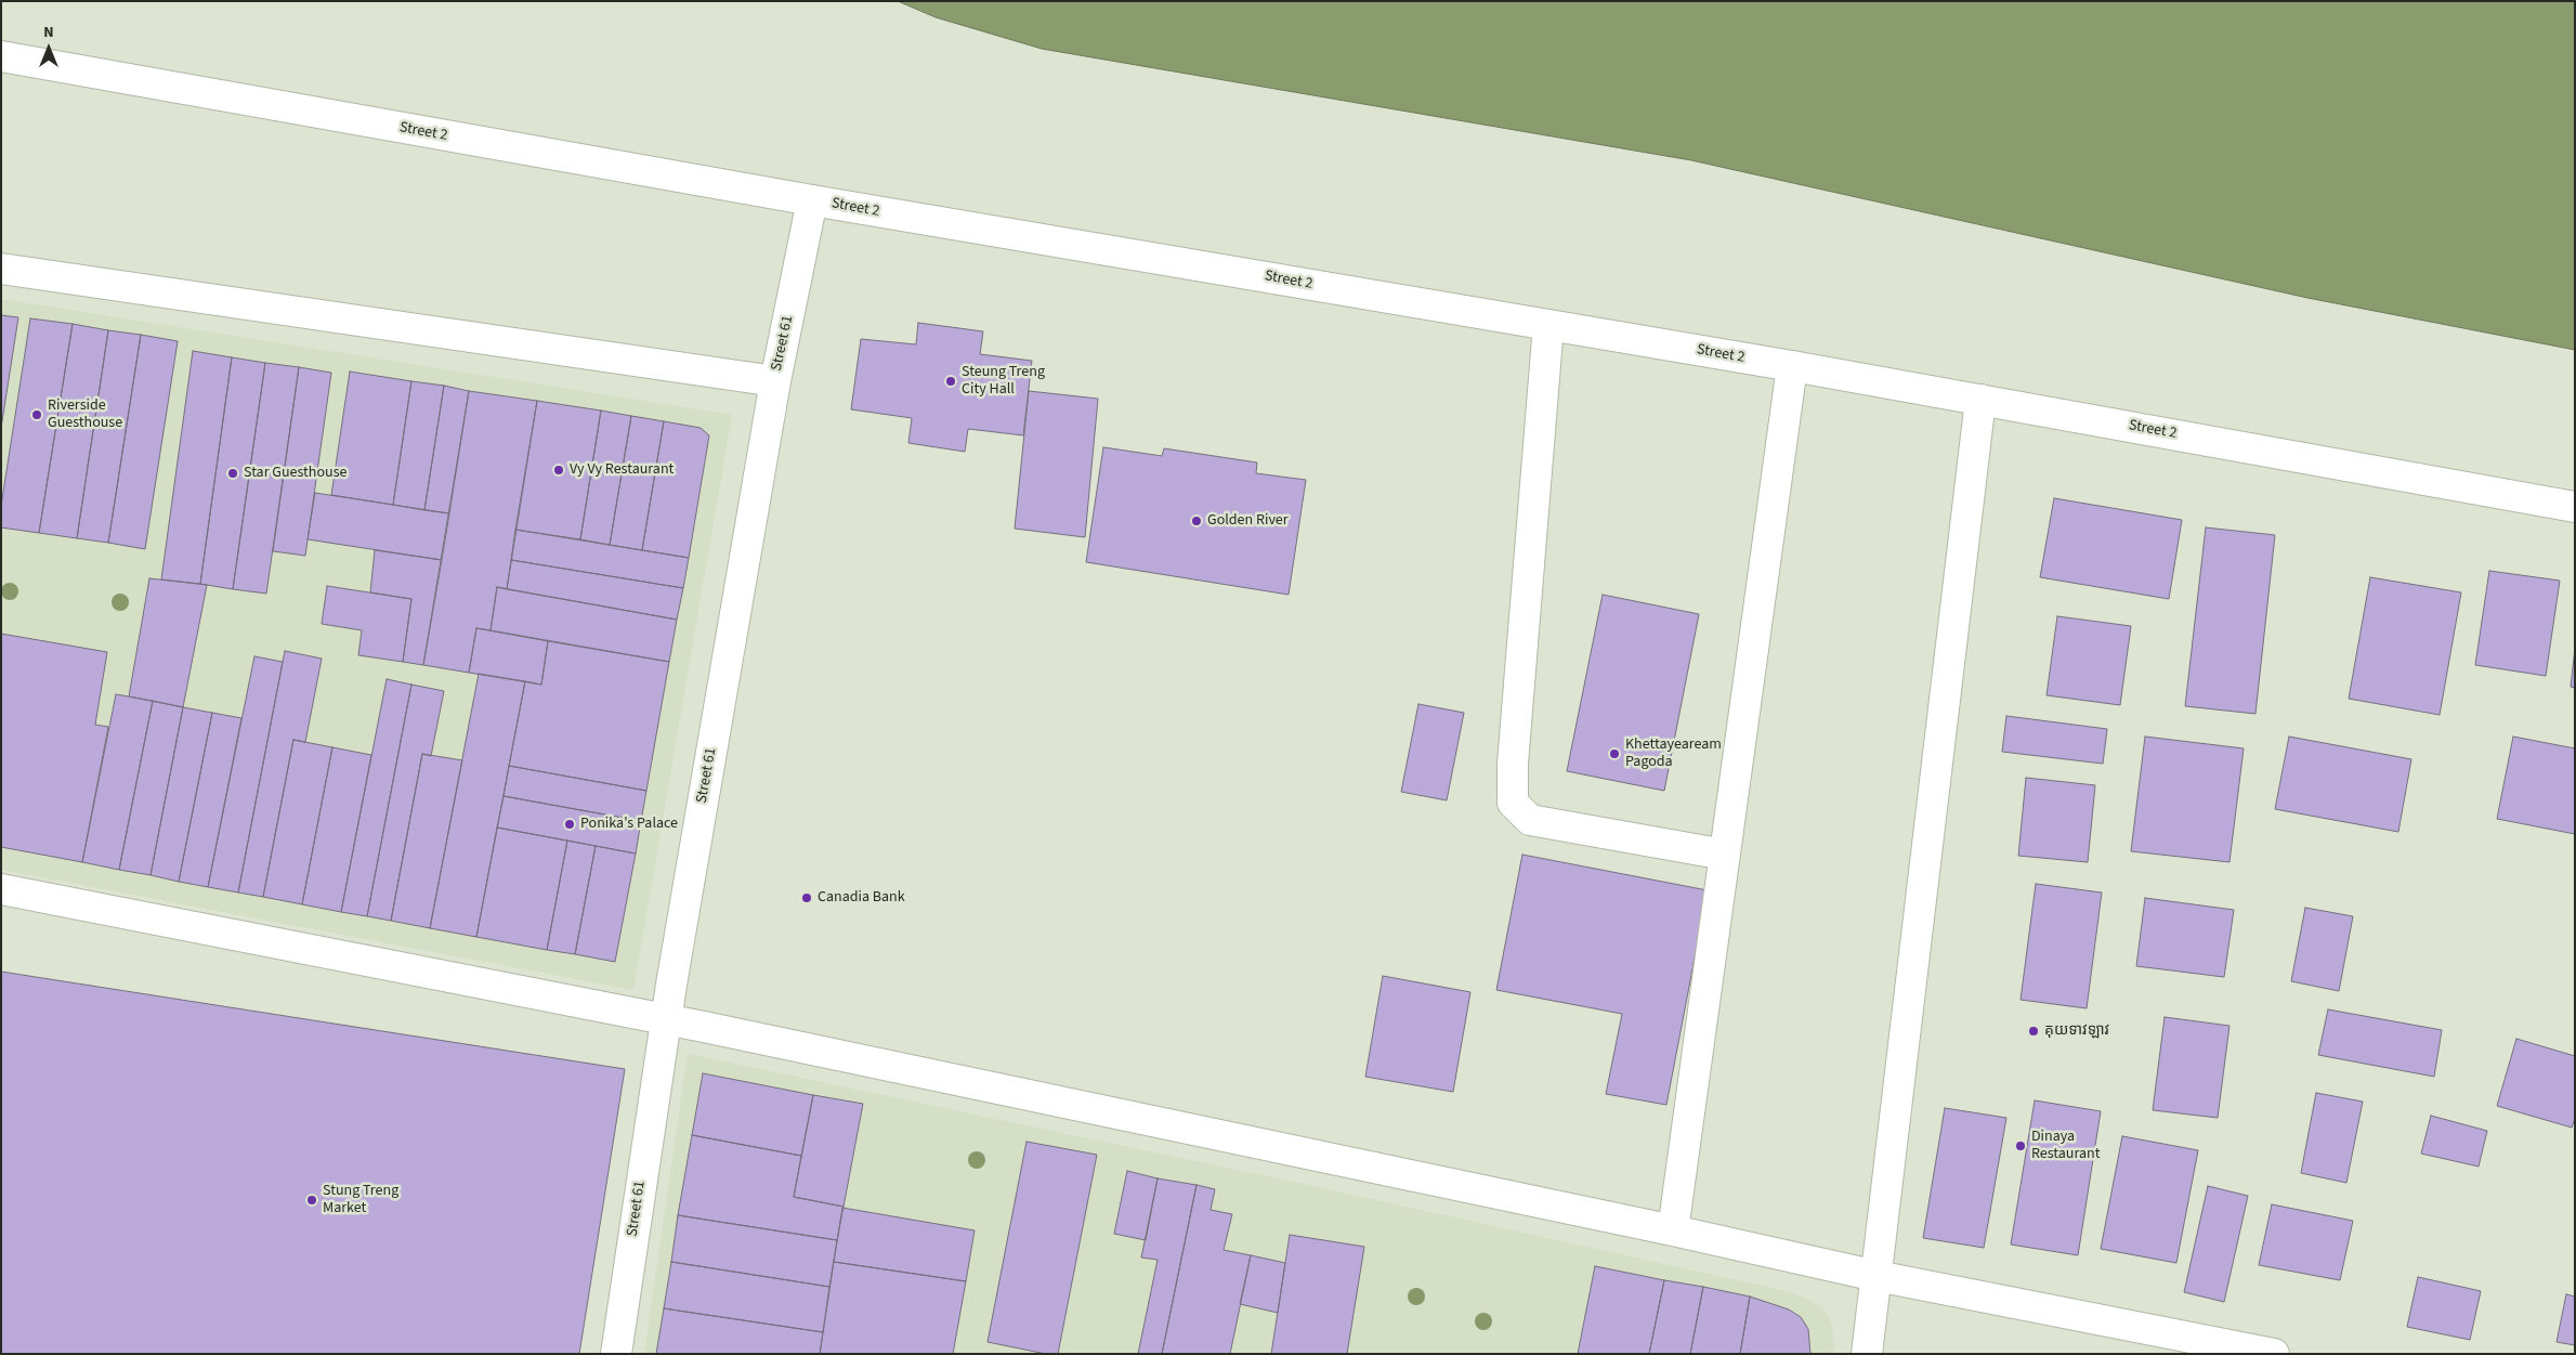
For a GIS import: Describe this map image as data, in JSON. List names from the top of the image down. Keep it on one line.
{"streets":{"street":["Street 2","Street 61"]},"crossings":[["Street 2","Street 61"]],"places":["Steung Treng City Hall","Riverside Guesthouse","Vy Vy Restaurant","Star Guesthouse","Golden River","Khettayeaream Pagoda","Ponika's Palace","Canadia Bank","គុយទាវឡាវ","Dinaya Restaurant","Stung Treng Market"],"north":"top"}
